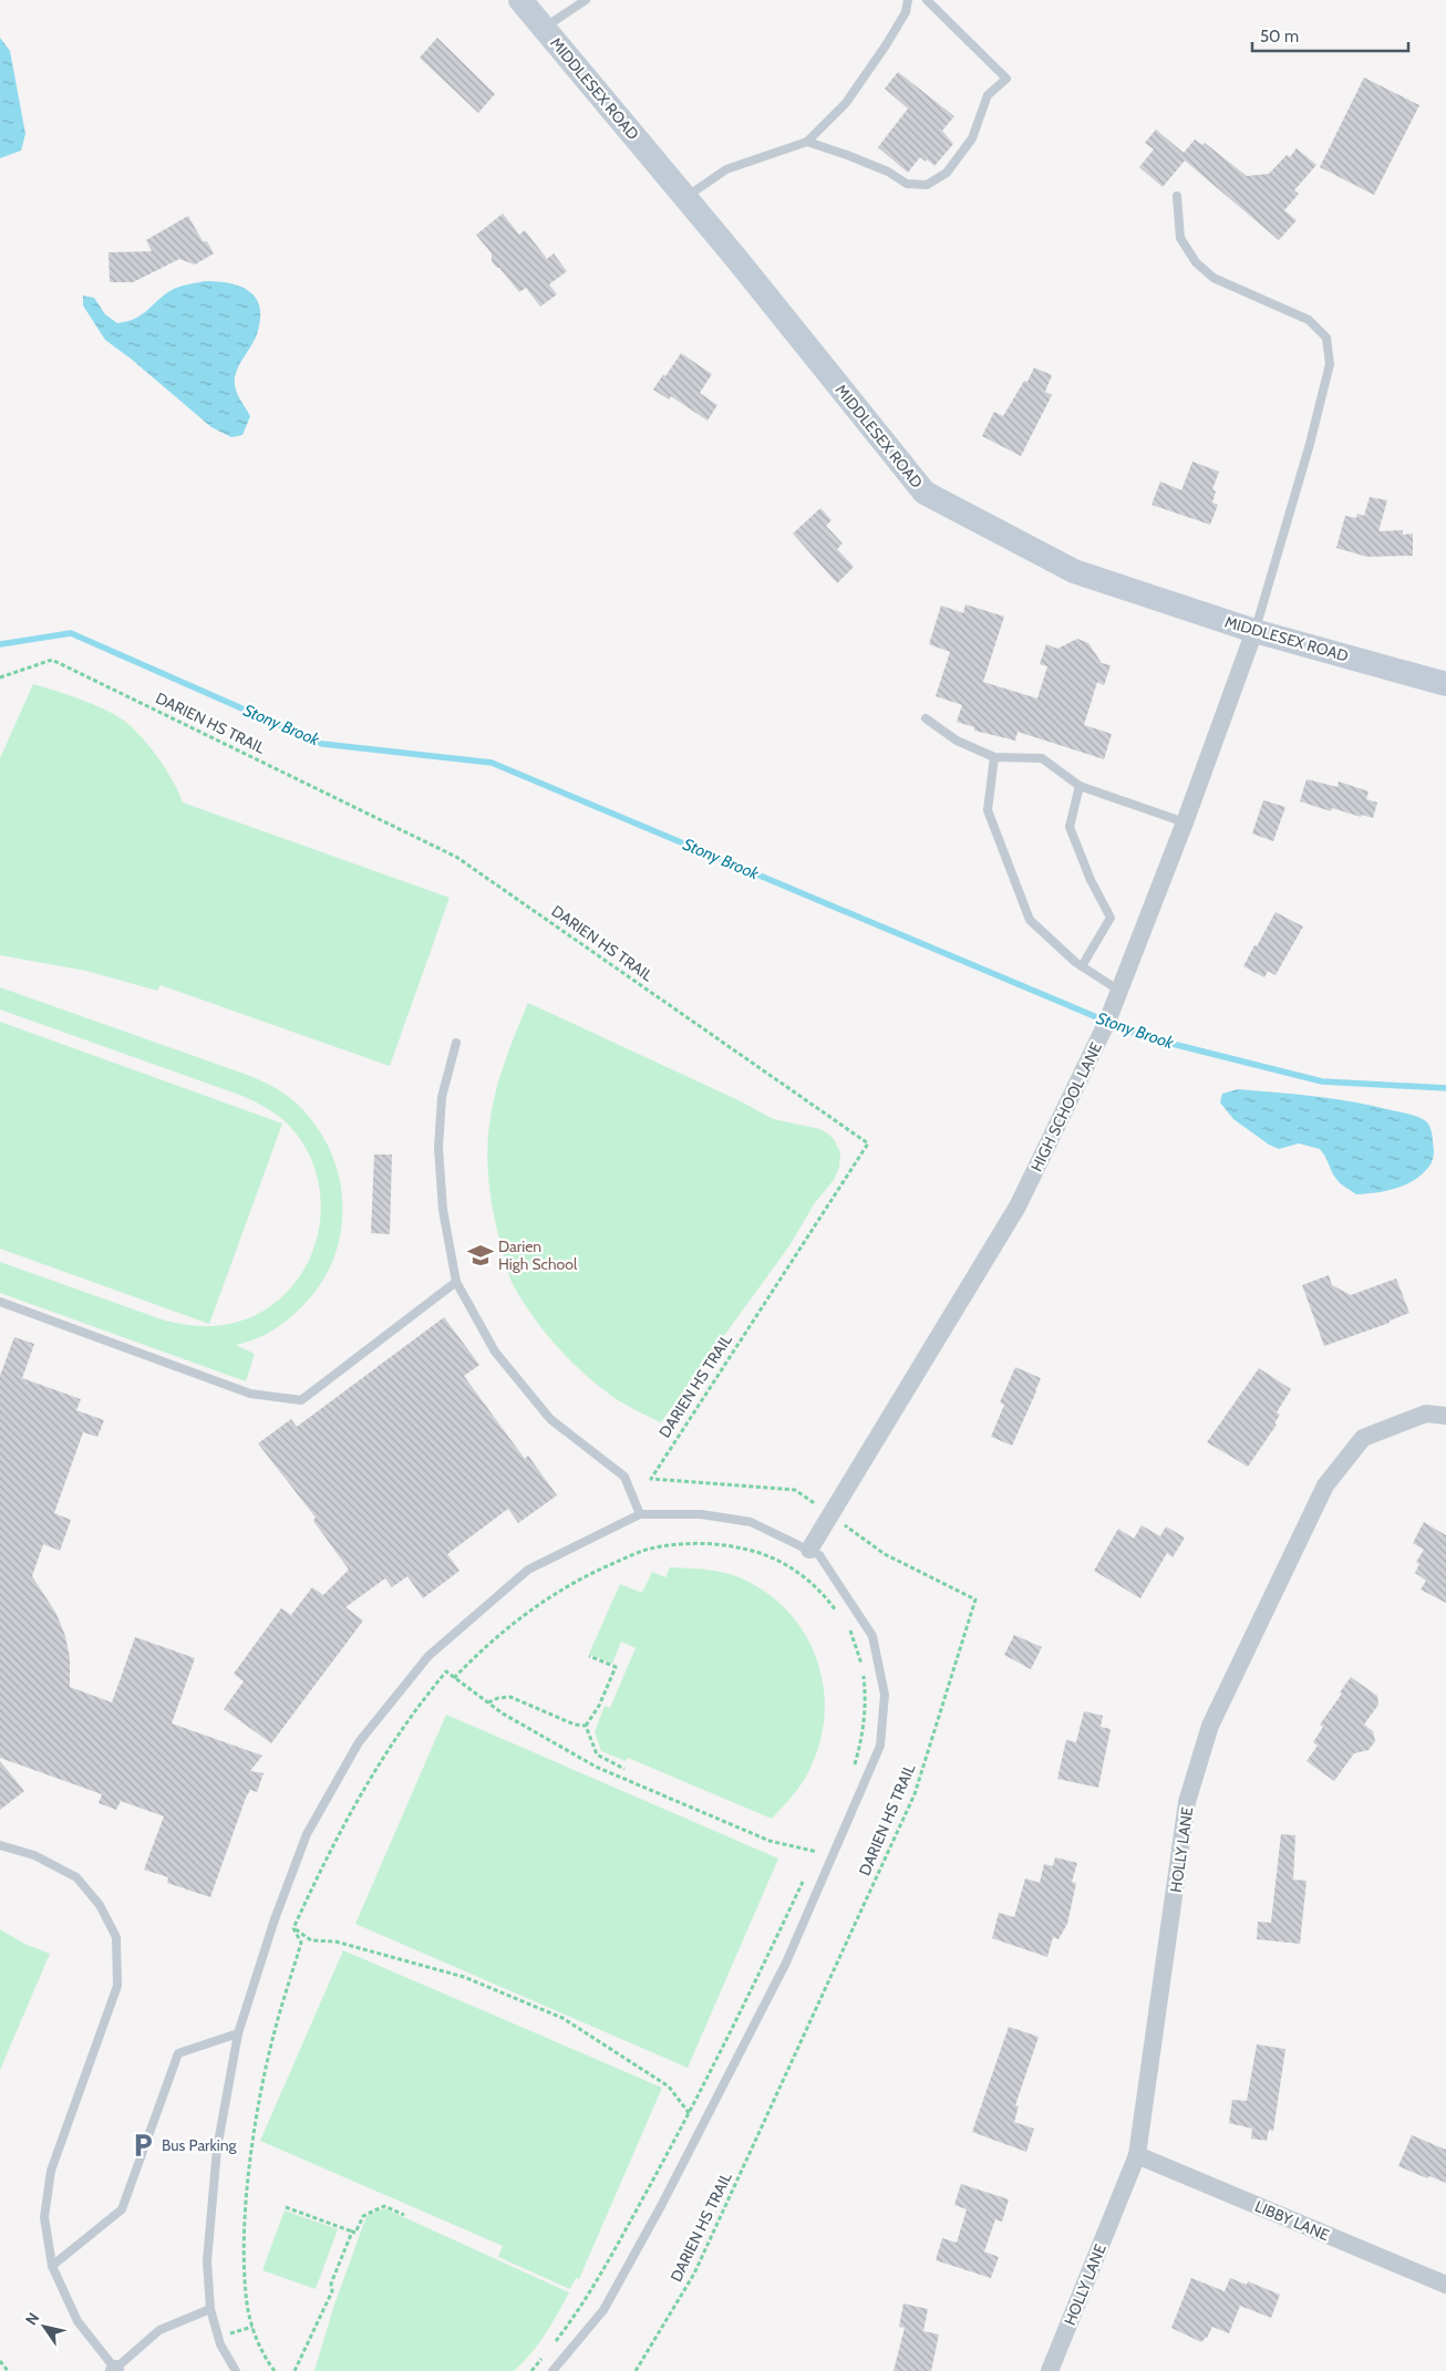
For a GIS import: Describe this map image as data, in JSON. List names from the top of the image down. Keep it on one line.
{"streets":{"main road":["MIDDLESEX ROAD"],"street":["HIGH SCHOOL LANE","HOLLY LANE","LIBBY LANE"],"path":["DARIEN HS TRAIL"]},"crossings":[["MIDDLESEX ROAD","HIGH SCHOOL LANE"],["DARIEN HS TRAIL","HIGH SCHOOL LANE"],["HOLLY LANE","LIBBY LANE"]],"water":["Stony Brook"],"places":{"school or university":["Darien High School"],"parking":["Bus Parking"]},"scale_bar":"50 m","north":"top left"}
